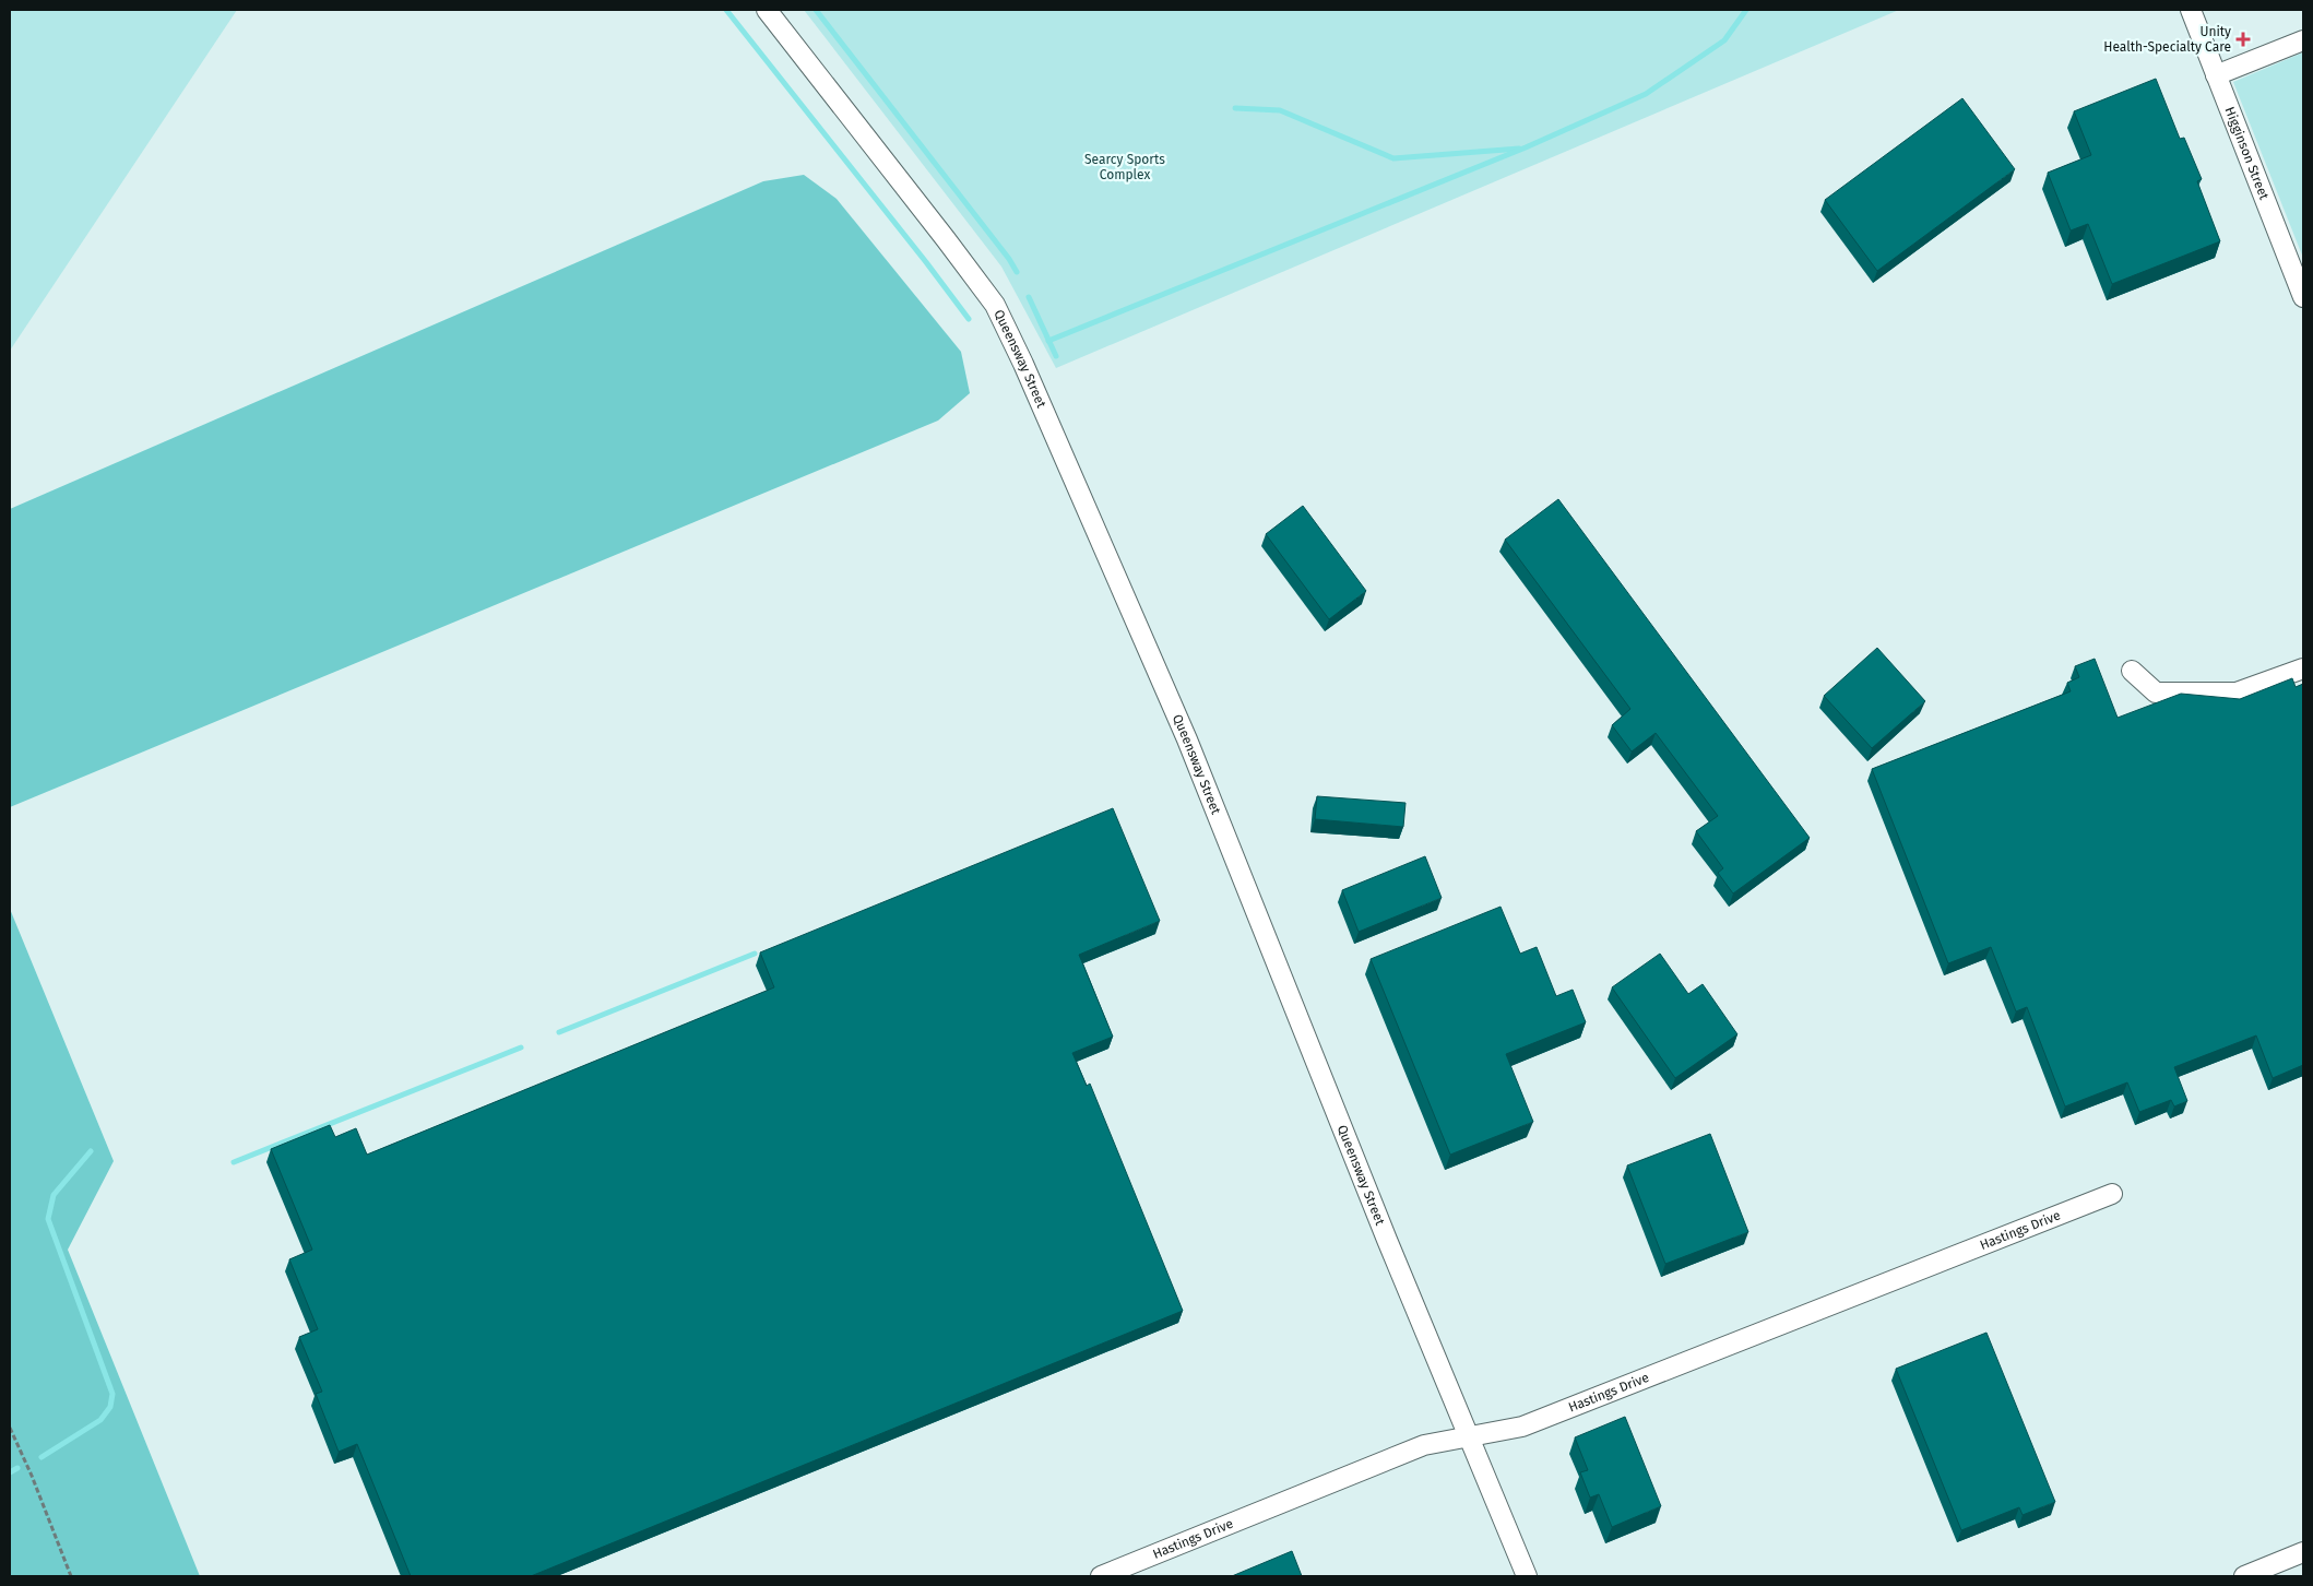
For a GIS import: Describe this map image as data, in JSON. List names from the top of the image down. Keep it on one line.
{"streets":{"street":["Higginson Street","Queensway Street","Hastings Drive"]},"crossings":[["Queensway Street","Hastings Drive"]],"parks":["Searcy Sports Complex"],"places":{"health":["Unity Health-Specialty Care"]}}
